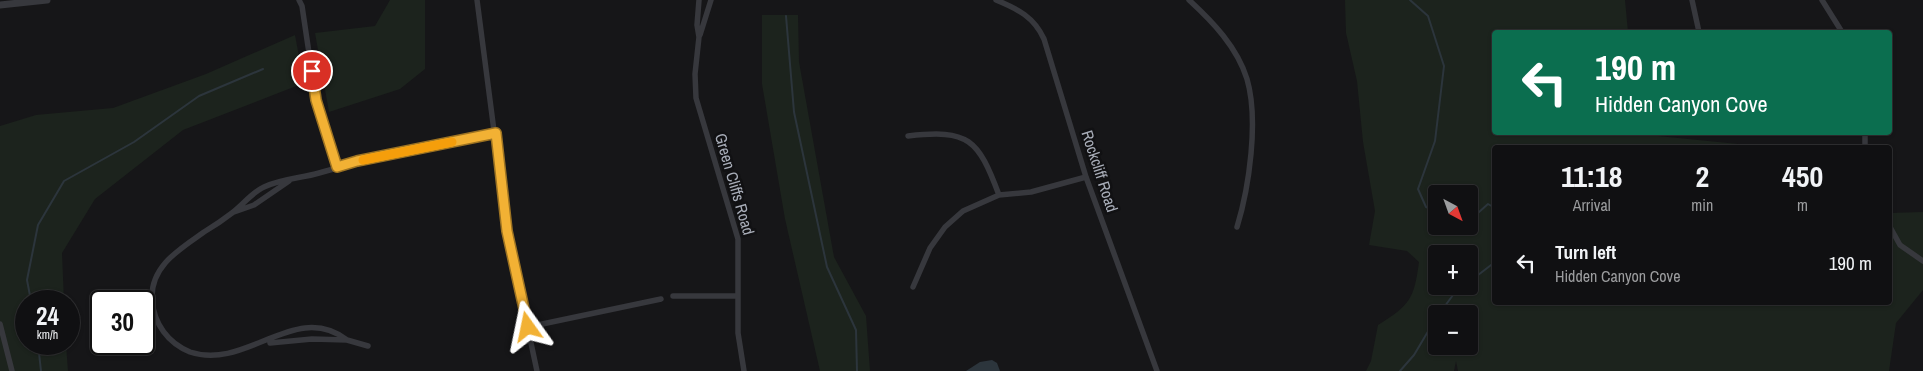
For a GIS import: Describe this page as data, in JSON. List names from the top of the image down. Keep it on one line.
{"streets":{"street":["Rockcliff Road","Green Cliffs Road"]},"north":"bottom right","page":{"turn":["190 m","Hidden Canyon Cove"],"eta":["11:18","Arrival","2","min","450","m"],"map_buttons":["+","−"],"list":[{"name":"Turn left","note":"Hidden Canyon Cove","value":"190 m"}],"speed":"24 km/h","limit":"30"}}
